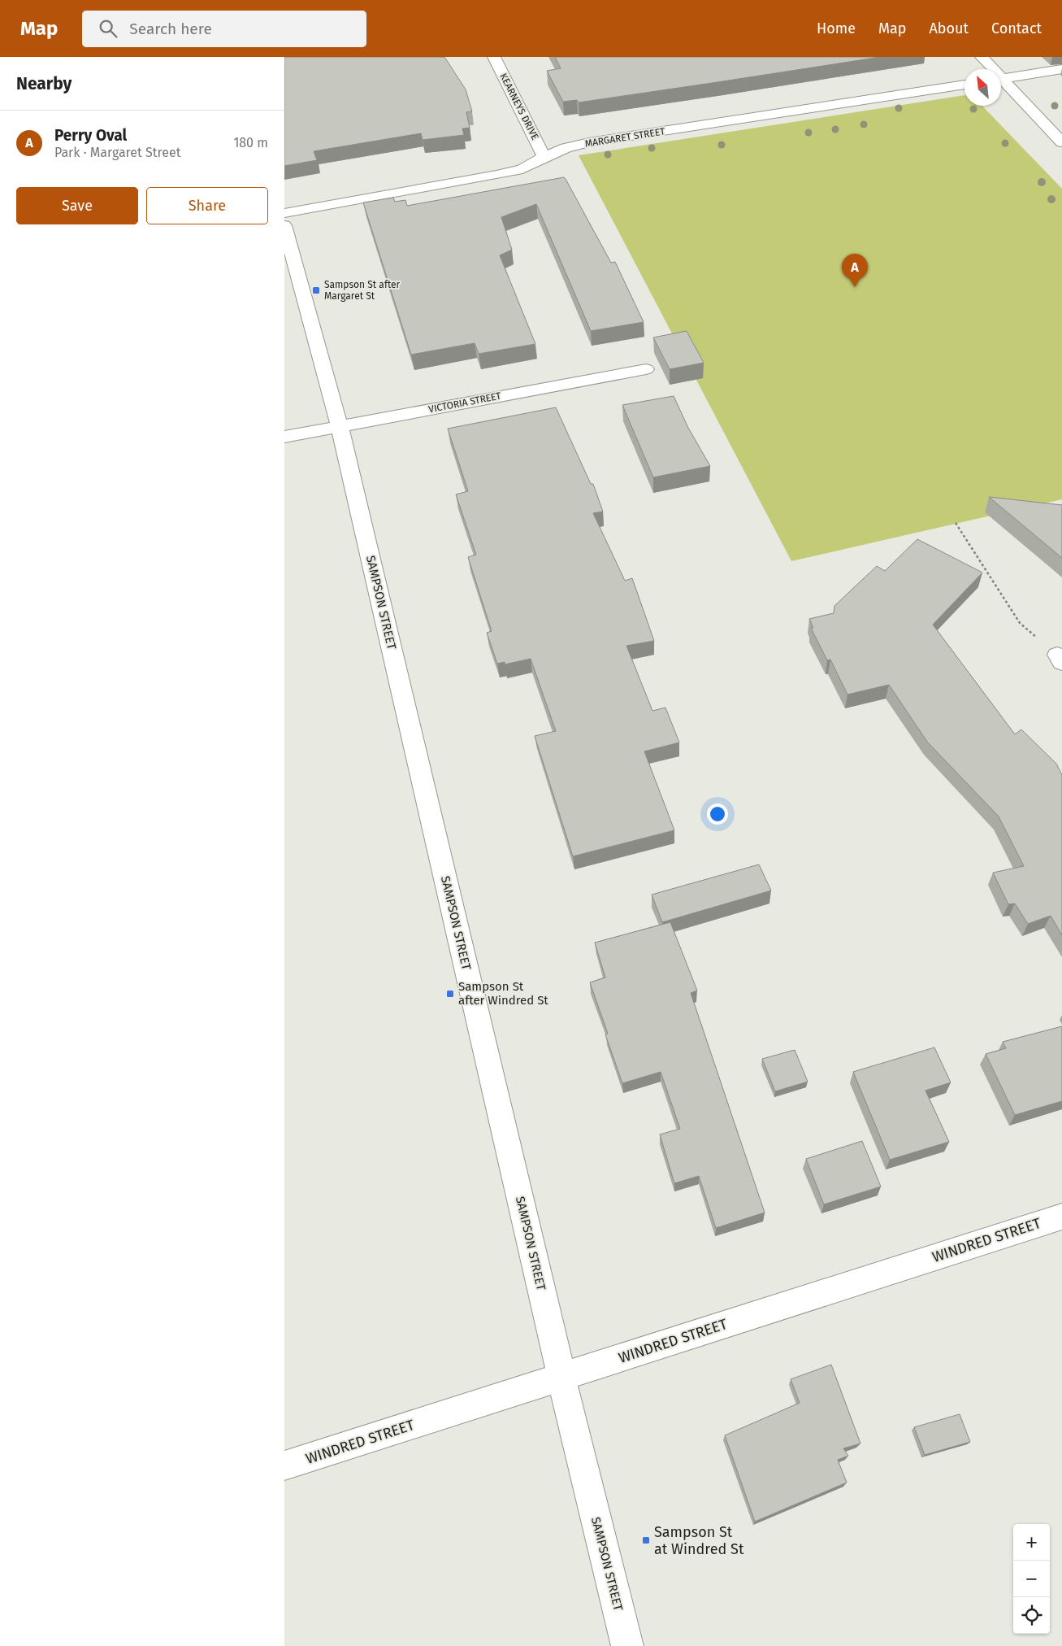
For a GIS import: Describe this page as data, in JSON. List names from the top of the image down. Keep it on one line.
{"streets":{"street":["KEARNEYS DRIVE","MARGARET STREET","VICTORIA STREET","SAMPSON STREET","WINDRED STREET"]},"crossings":[["KEARNEYS DRIVE","MARGARET STREET"],["VICTORIA STREET","SAMPSON STREET"],["SAMPSON STREET","WINDRED STREET"]],"places":{"transit":["Sampson St after Margaret St","Sampson St after Windred St","Sampson St at Windred St"]},"north":"top left","page":{"header":"Map","search":"Search here","nav":["Home","Map","About","Contact"],"heading":"Nearby","list":[{"mark":"A","name":"Perry Oval","note":"Park · Margaret Street","value":"180 m"}],"buttons":["Save","Share"],"pins":"A","map_buttons":["+","−"]}}
